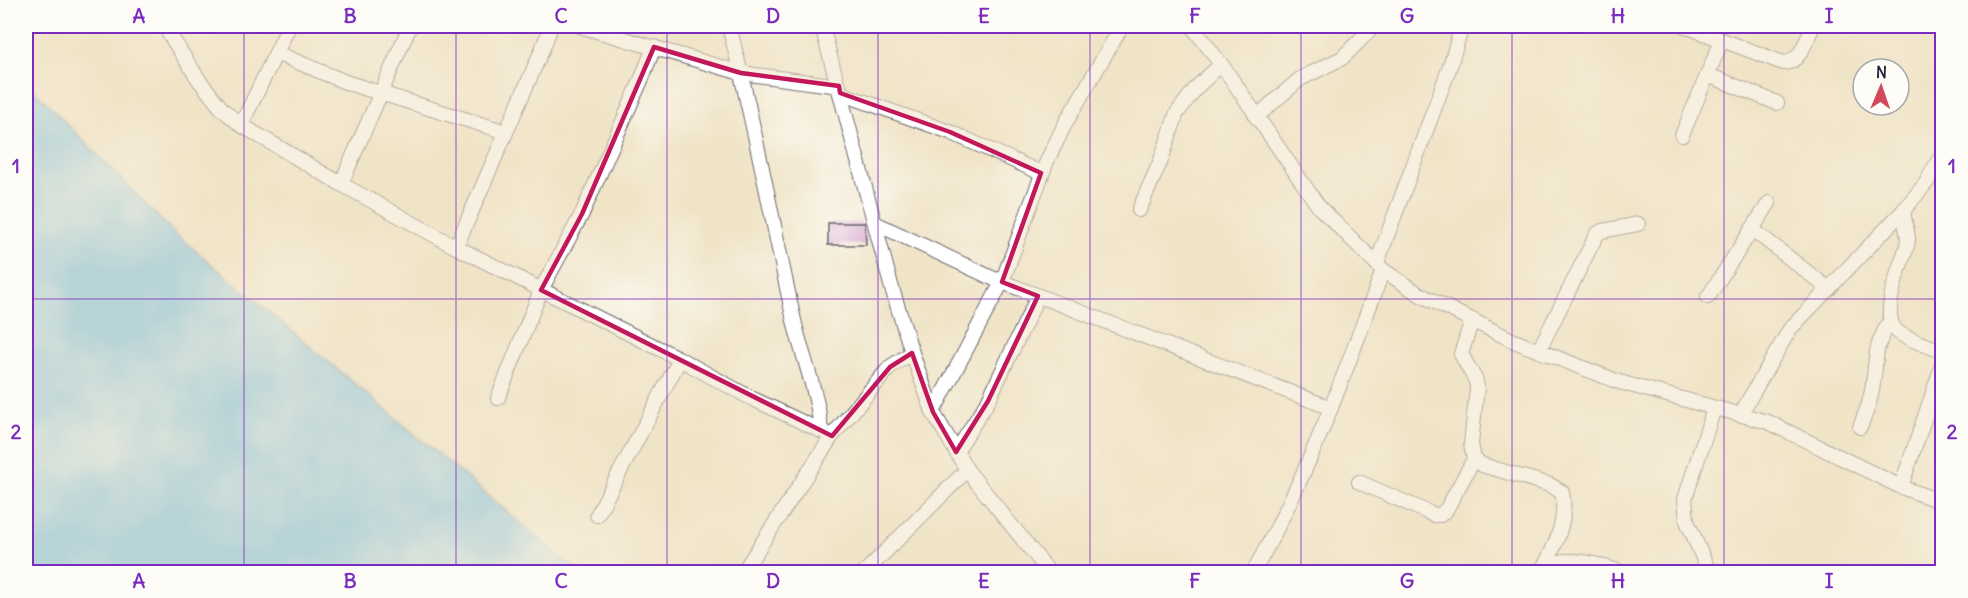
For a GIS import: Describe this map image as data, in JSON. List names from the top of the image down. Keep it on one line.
{"north":"top","grid":{"columns":["A","B","C","D","E","F","G","H","I"],"rows":["1","2"]}}
